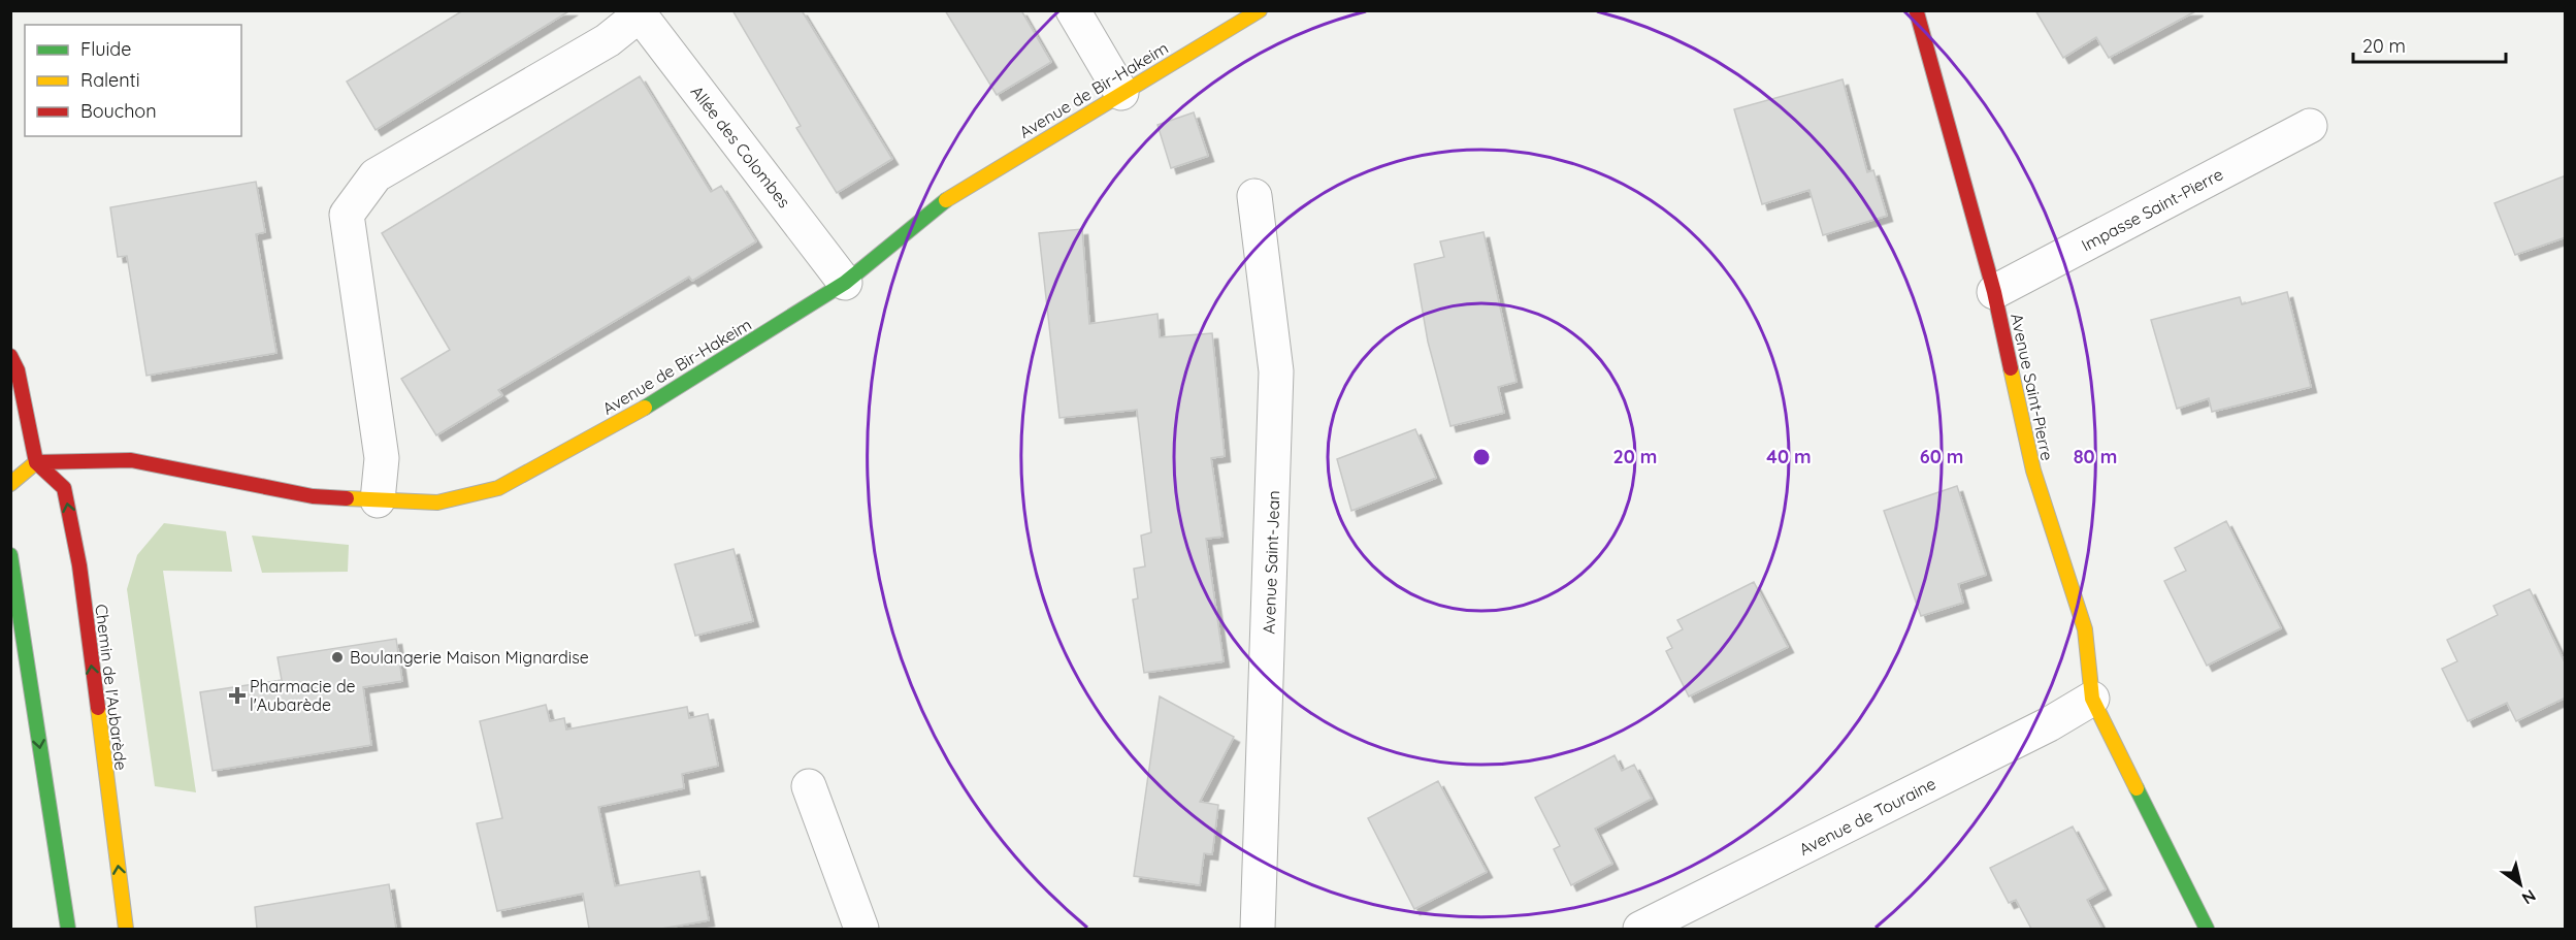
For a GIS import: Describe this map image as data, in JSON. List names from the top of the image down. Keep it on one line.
{"streets":{"street":["Avenue de Bir-Hakeim","Allée des Colombes","Impasse Saint-Pierre","Avenue Saint-Pierre","Avenue Saint-Jean","Chemin de l'Aubarède","Avenue de Touraine"]},"crossings":[["Avenue de Bir-Hakeim","Allée des Colombes"],["Avenue de Bir-Hakeim","Chemin de l'Aubarède"],["Impasse Saint-Pierre","Avenue Saint-Pierre"],["Avenue Saint-Pierre","Avenue de Touraine"]],"places":{"other":["Boulangerie Maison Mignardise"],"health":["Pharmacie de l'Aubarède"]},"legend":["Fluide","Ralenti","Bouchon"],"scale_bar":"20 m","north":"bottom right","rings":["20 m","40 m","60 m","80 m"]}
